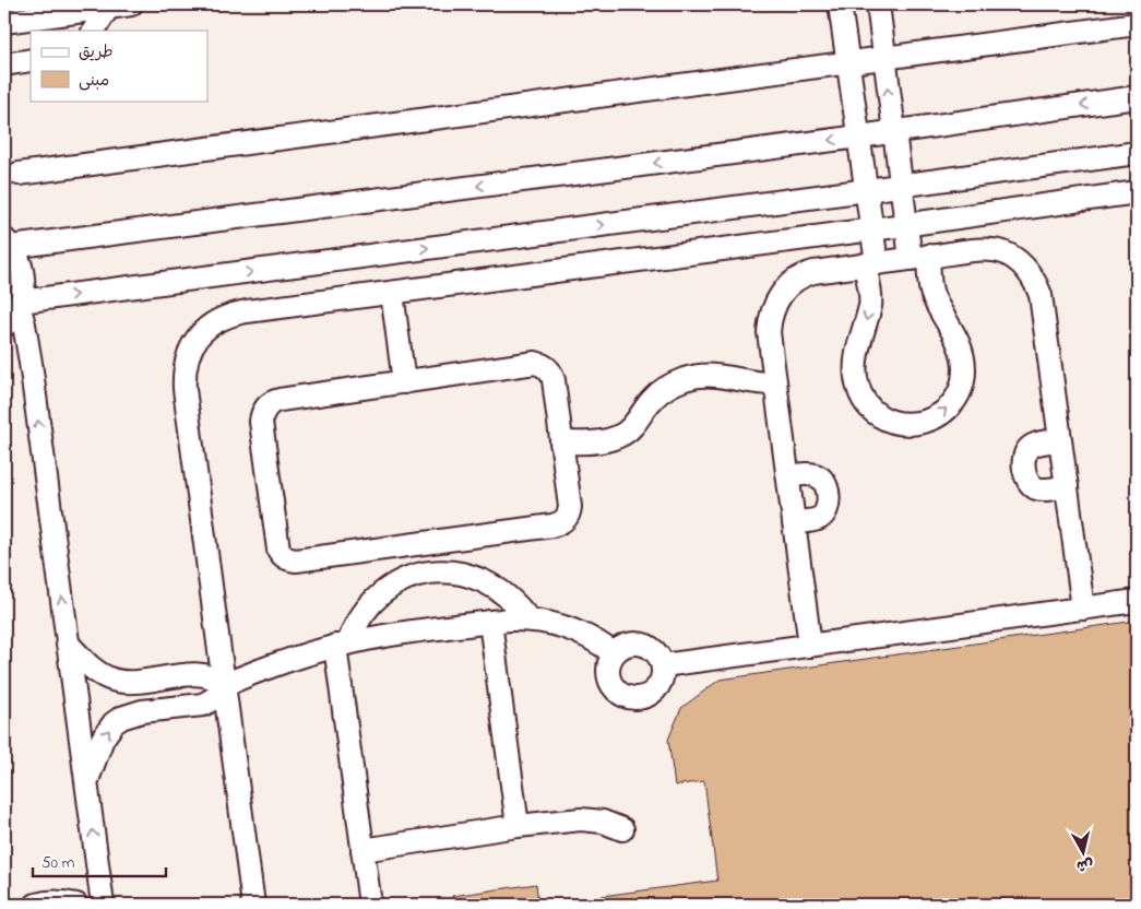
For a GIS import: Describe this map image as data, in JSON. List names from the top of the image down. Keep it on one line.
{"legend":["طريق","مبنى"],"scale_bar":"50 m","north":"bottom"}
